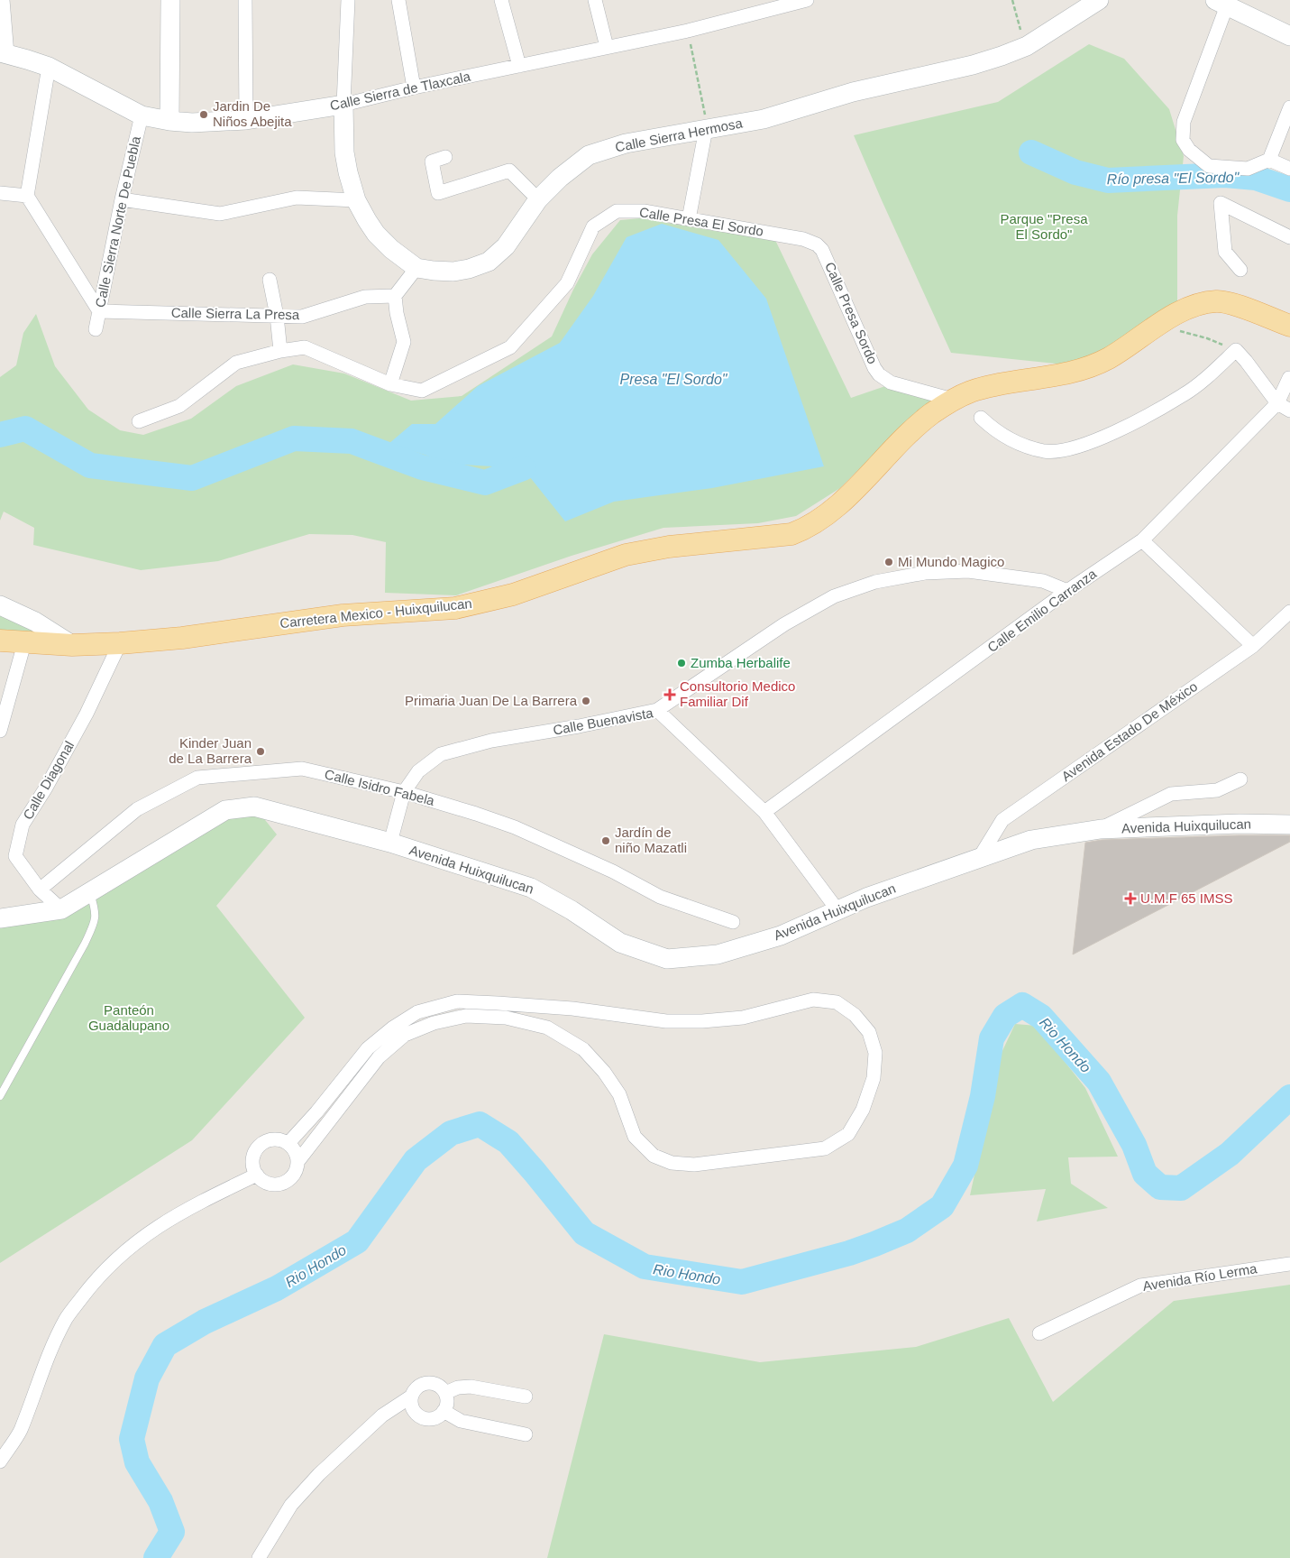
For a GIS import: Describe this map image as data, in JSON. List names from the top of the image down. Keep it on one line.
{"streets":{"main road":["Carretera Mexico - Huixquilucan"],"street":["Calle Sierra de Tlaxcala","Calle Sierra Hermosa","Calle Sierra Norte De Puebla","Calle Presa El Sordo","Calle Presa Sordo","Calle Sierra La Presa","Calle Emilio Carranza","Calle Buenavista","Avenida Estado De México","Calle Diagonal","Calle Isidro Fabela","Avenida Huixquilucan","Avenida Río Lerma"]},"crossings":[["Calle Sierra de Tlaxcala","Calle Sierra Hermosa"],["Calle Sierra de Tlaxcala","Calle Sierra Norte De Puebla"],["Calle Sierra Norte De Puebla","Calle Sierra La Presa"],["Calle Presa El Sordo","Calle Presa Sordo"],["Calle Presa Sordo","Carretera Mexico - Huixquilucan"],["Calle Emilio Carranza","Calle Buenavista"],["Carretera Mexico - Huixquilucan","Calle Diagonal"],["Calle Buenavista","Calle Isidro Fabela"],["Calle Buenavista","Avenida Huixquilucan"],["Avenida Estado De México","Avenida Huixquilucan"],["Calle Diagonal","Calle Isidro Fabela"],["Calle Diagonal","Avenida Huixquilucan"]],"water":["Río presa \"El Sordo\"","Presa \"El Sordo\"","Rio Hondo"],"parks":["Parque \"Presa El Sordo\"","Panteón Guadalupano"],"places":{"other":["Jardin De Niños Abejita","Mi Mundo Magico","Zumba Herbalife","Primaria Juan De La Barrera","Kinder Juan de La Barrera","Jardín de niño Mazatli"],"health":["Consultorio Medico Familiar Dif","U.M.F 65 IMSS"]}}
